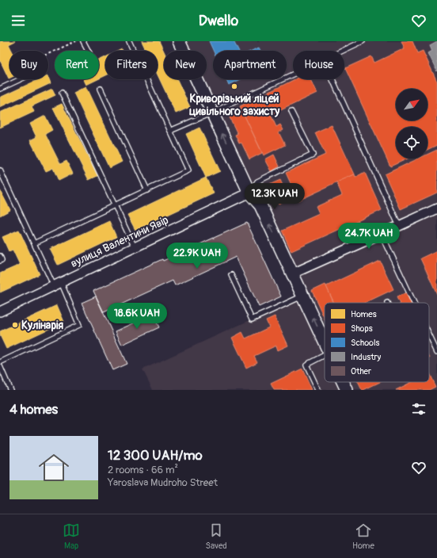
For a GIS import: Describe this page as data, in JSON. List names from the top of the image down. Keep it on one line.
{"streets":{"street":["вулиця Валентини Явір"]},"places":["Криворізький ліцей цивільного захисту","Кулінарія"],"legend":["Homes","Shops","Schools","Industry","Other"],"north":"top right","page":{"header":"Dwello","chip":["Buy","Rent","Filters","New","Apartment","House"],"price":["12.3K UAH","24.7K UAH","22.9K UAH","18.6K UAH"],"heading":"4 homes","list":[{"name":"12 300 UAH/mo","note":"2 rooms · 66 m² · Yaroslava Mudroho Street"}],"tabs":["Map","Saved","Home"]}}
